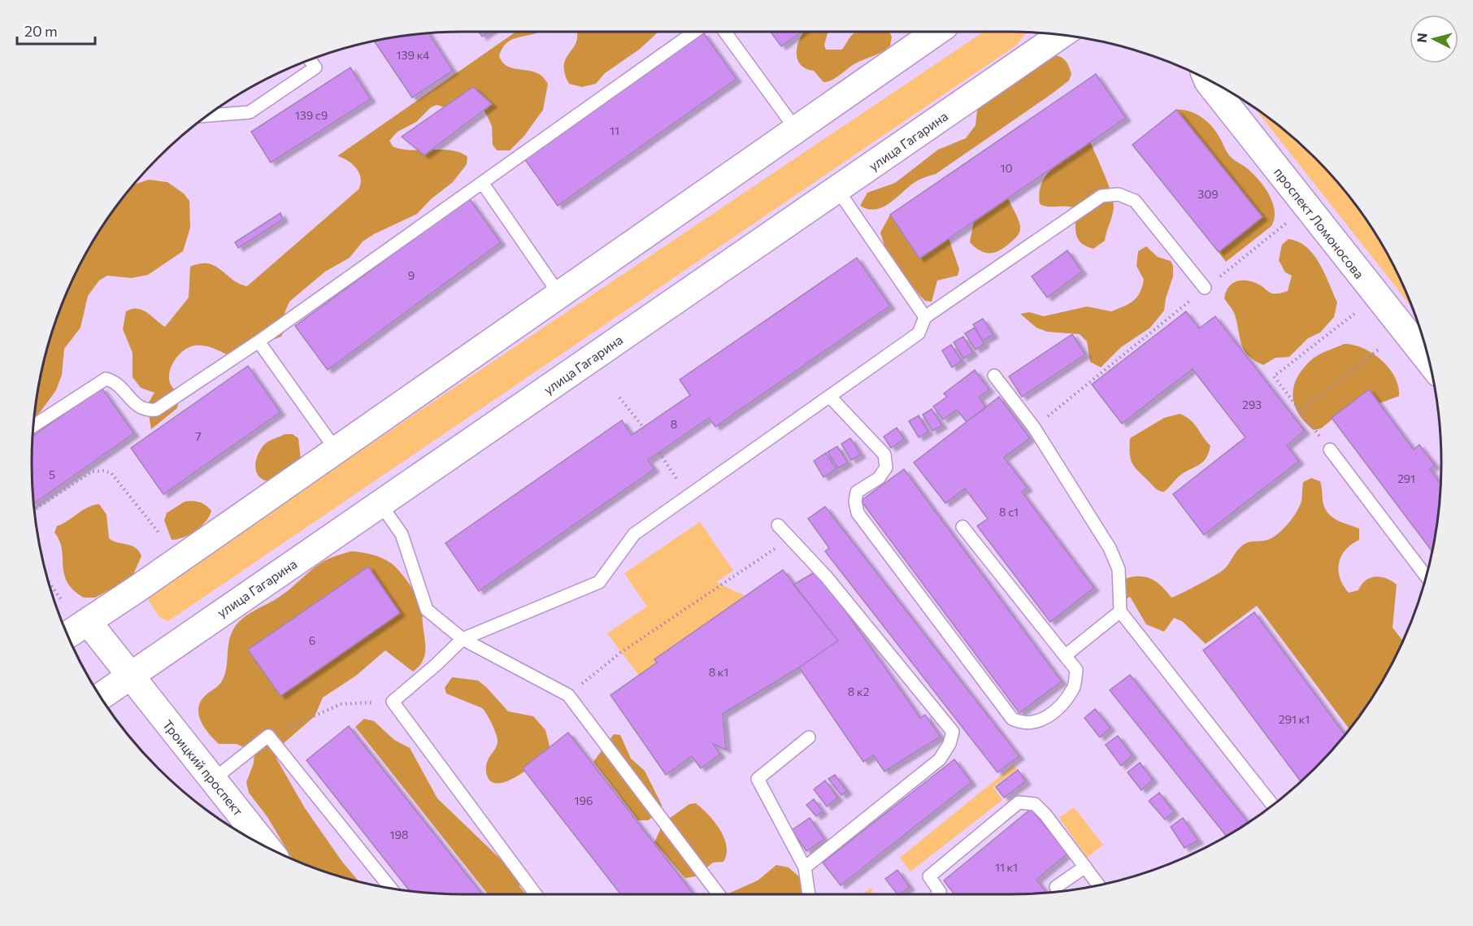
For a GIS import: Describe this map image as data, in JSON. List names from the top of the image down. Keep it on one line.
{"streets":{"main road":["улица Гагарина","проспект Ломоносова","Троицкий проспект"]},"crossings":[["улица Гагарина","Троицкий проспект"]],"house_numbers":["139 к4","139 с9","11","10","309","9","293","8","7","5","291","8 с1","6","8 к1","8 к2","291 к1","196","198","11 к1"],"scale_bar":"20 m","north":"left"}
